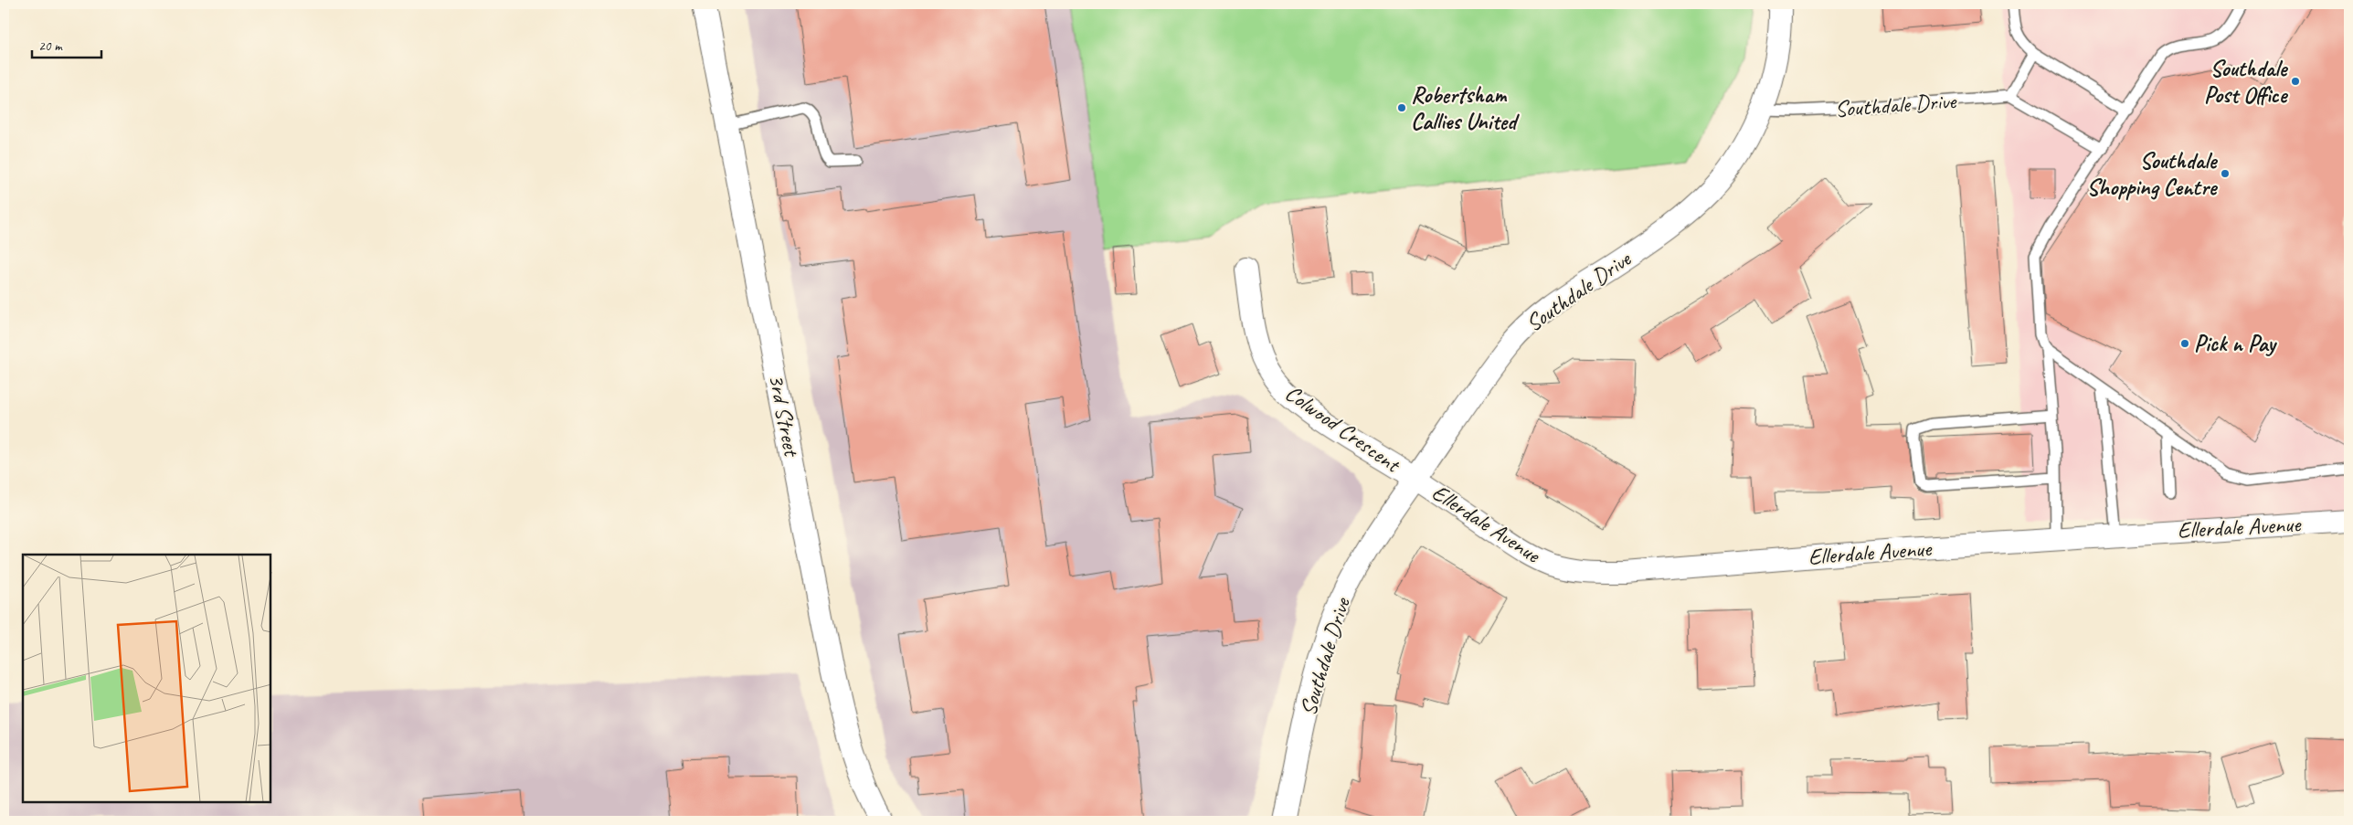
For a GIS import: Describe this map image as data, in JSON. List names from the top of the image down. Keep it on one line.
{"streets":{"street":["Southdale Drive","3rd Street","Colwood Crescent","Ellerdale Avenue"]},"crossings":[["Southdale Drive","Colwood Crescent"],["Southdale Drive","Ellerdale Avenue"],["Colwood Crescent","Ellerdale Avenue"]],"places":["Southdale Post Office","Robertsham Callies United","Southdale Shopping Centre","Pick n Pay"],"scale_bar":"20 m"}
